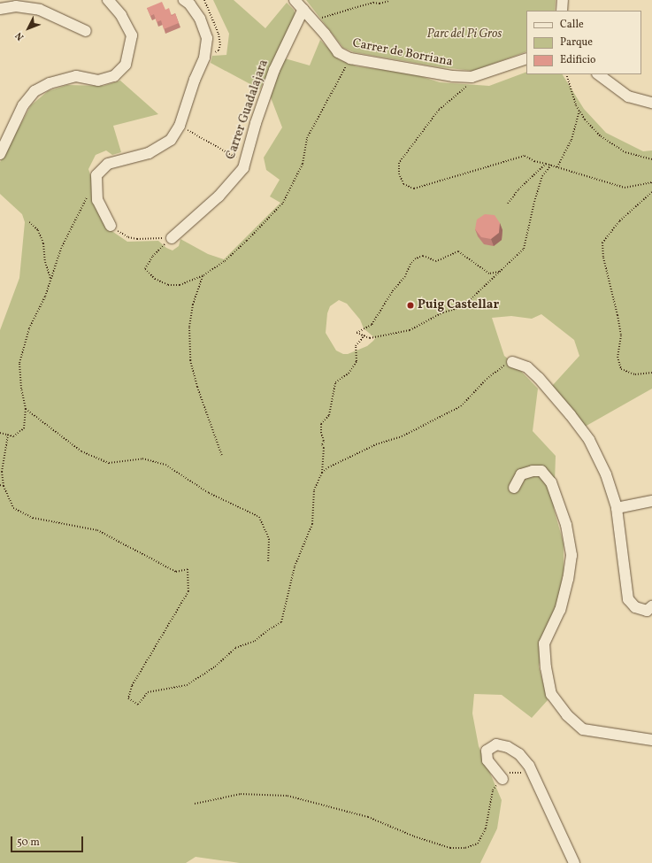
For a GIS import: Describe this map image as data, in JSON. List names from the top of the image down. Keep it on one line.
{"streets":{"street":["Carrer de Borriana","Carrer Guadalajara"]},"crossings":[["Carrer de Borriana","Carrer Guadalajara"]],"parks":["Parc del Pi Gros"],"places":["Puig Castellar"],"legend":["Calle","Parque","Edificio"],"scale_bar":"50 m","north":"bottom left"}
